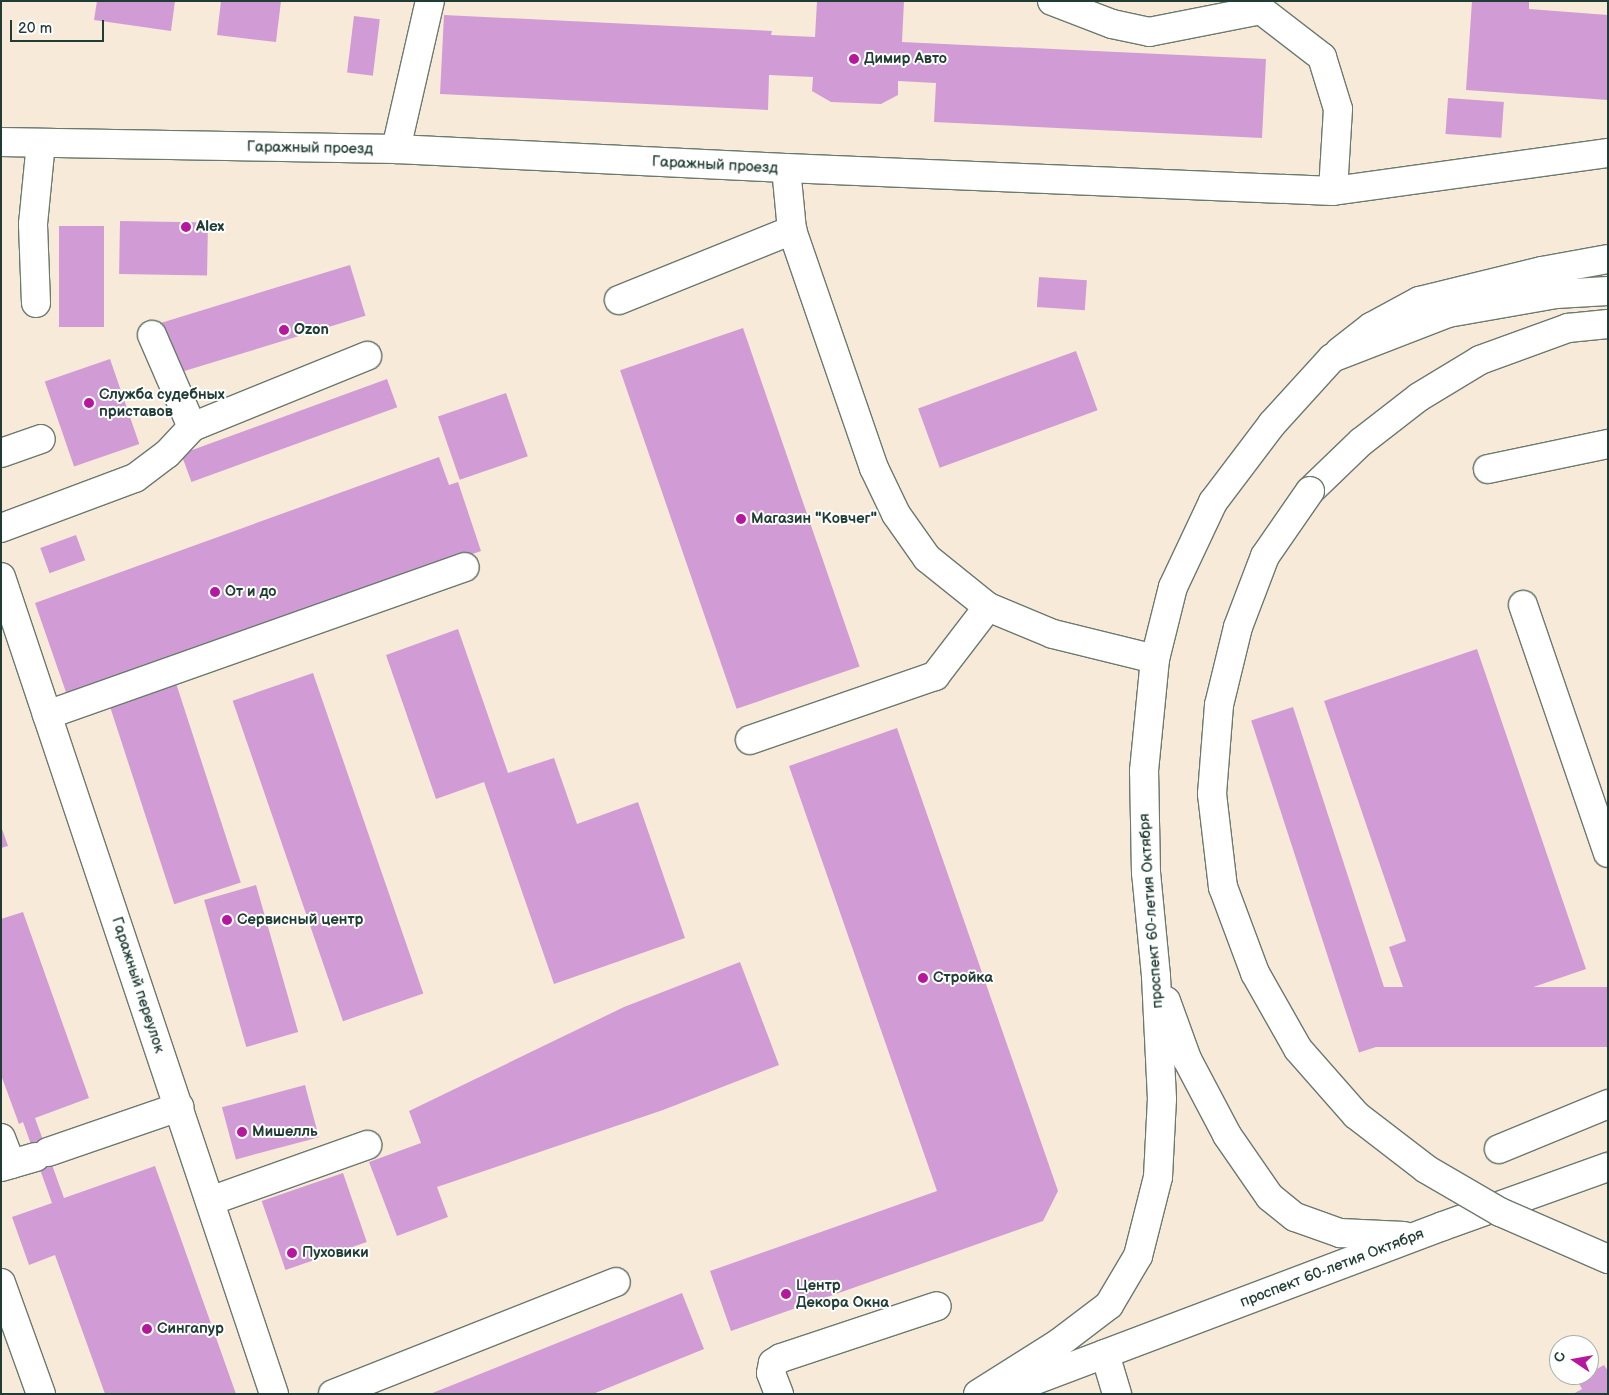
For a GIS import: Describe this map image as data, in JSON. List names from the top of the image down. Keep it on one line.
{"streets":{"main road":["Гаражный проезд","проспект 60-летия Октября","Гаражный переулок"]},"crossings":[["Гаражный проезд","проспект 60-летия Октября"]],"places":["Димир Авто","Alex","Ozon","Служба судебных приставов","Магазин \"Ковчег\"","От и до","Сервисный центр","Стройка","Мишелль","Пуховики","Центр Декора Окна","Сингапур"],"scale_bar":"20 m","north":"left"}
